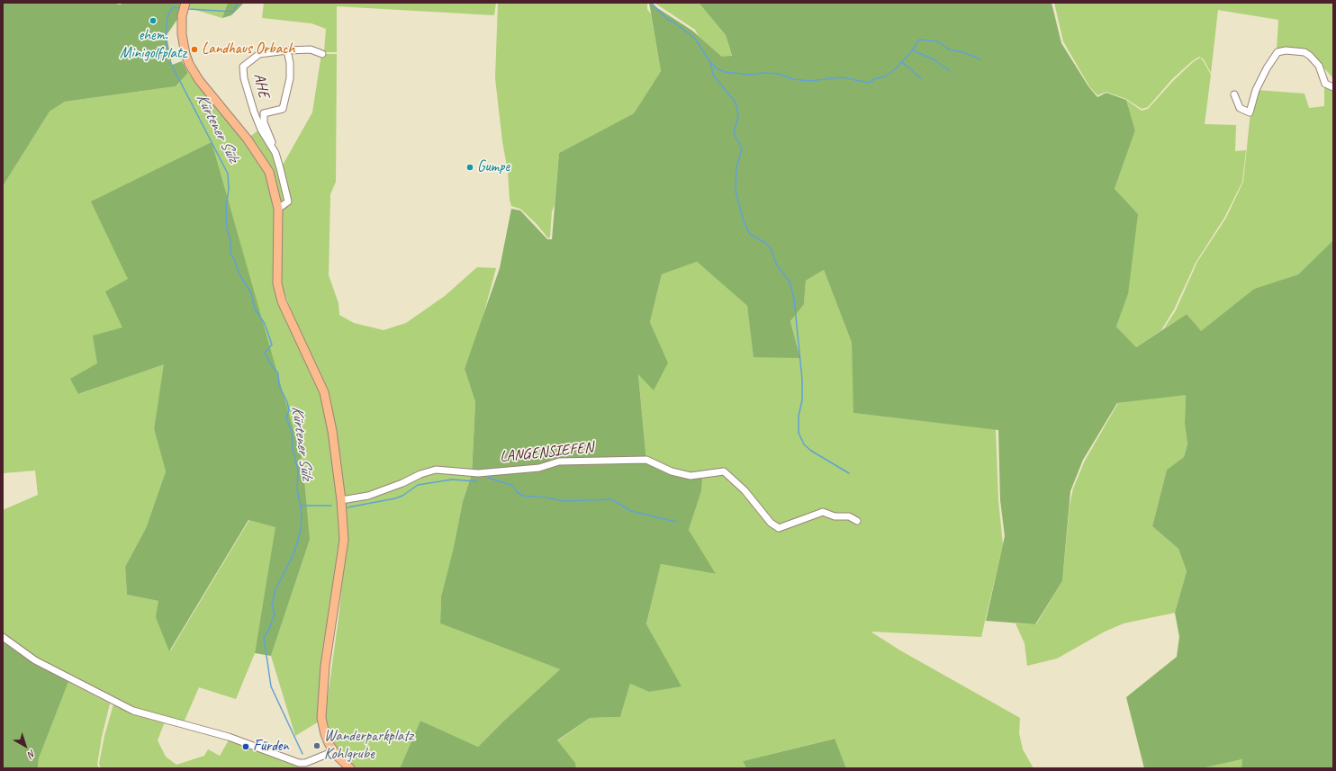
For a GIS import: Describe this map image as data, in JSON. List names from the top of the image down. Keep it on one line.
{"streets":{"street":["AHE","LANGENSIEFEN"]},"water":["Kürtener Sülz"],"places":["ehem. Minigolfplatz","Landhaus Orbach","Gumpe","Wanderparkplatz Kohlgrube","Fürden"],"north":"bottom right"}
